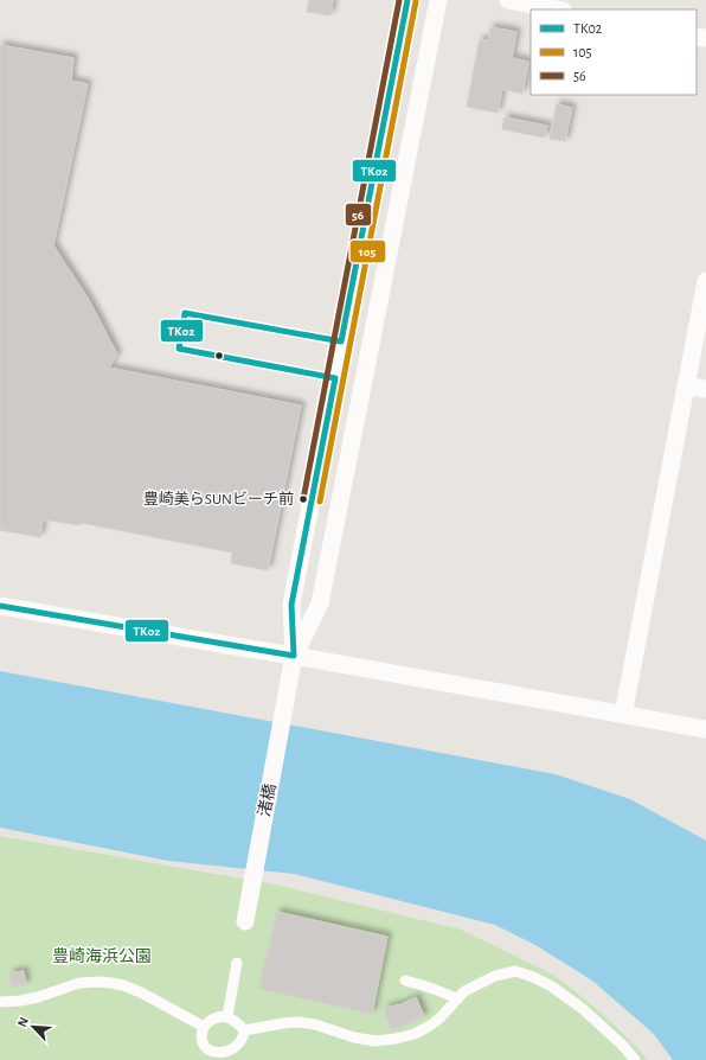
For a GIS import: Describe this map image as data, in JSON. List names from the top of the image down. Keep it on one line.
{"streets":{"street":["渚橋"]},"parks":["豊崎海浜公園"],"places":["豊崎美らSUNビーチ前"],"lines":["transit line TK02","transit line 56","transit line 105"],"legend":["TK02","105","56"],"north":"top left"}
